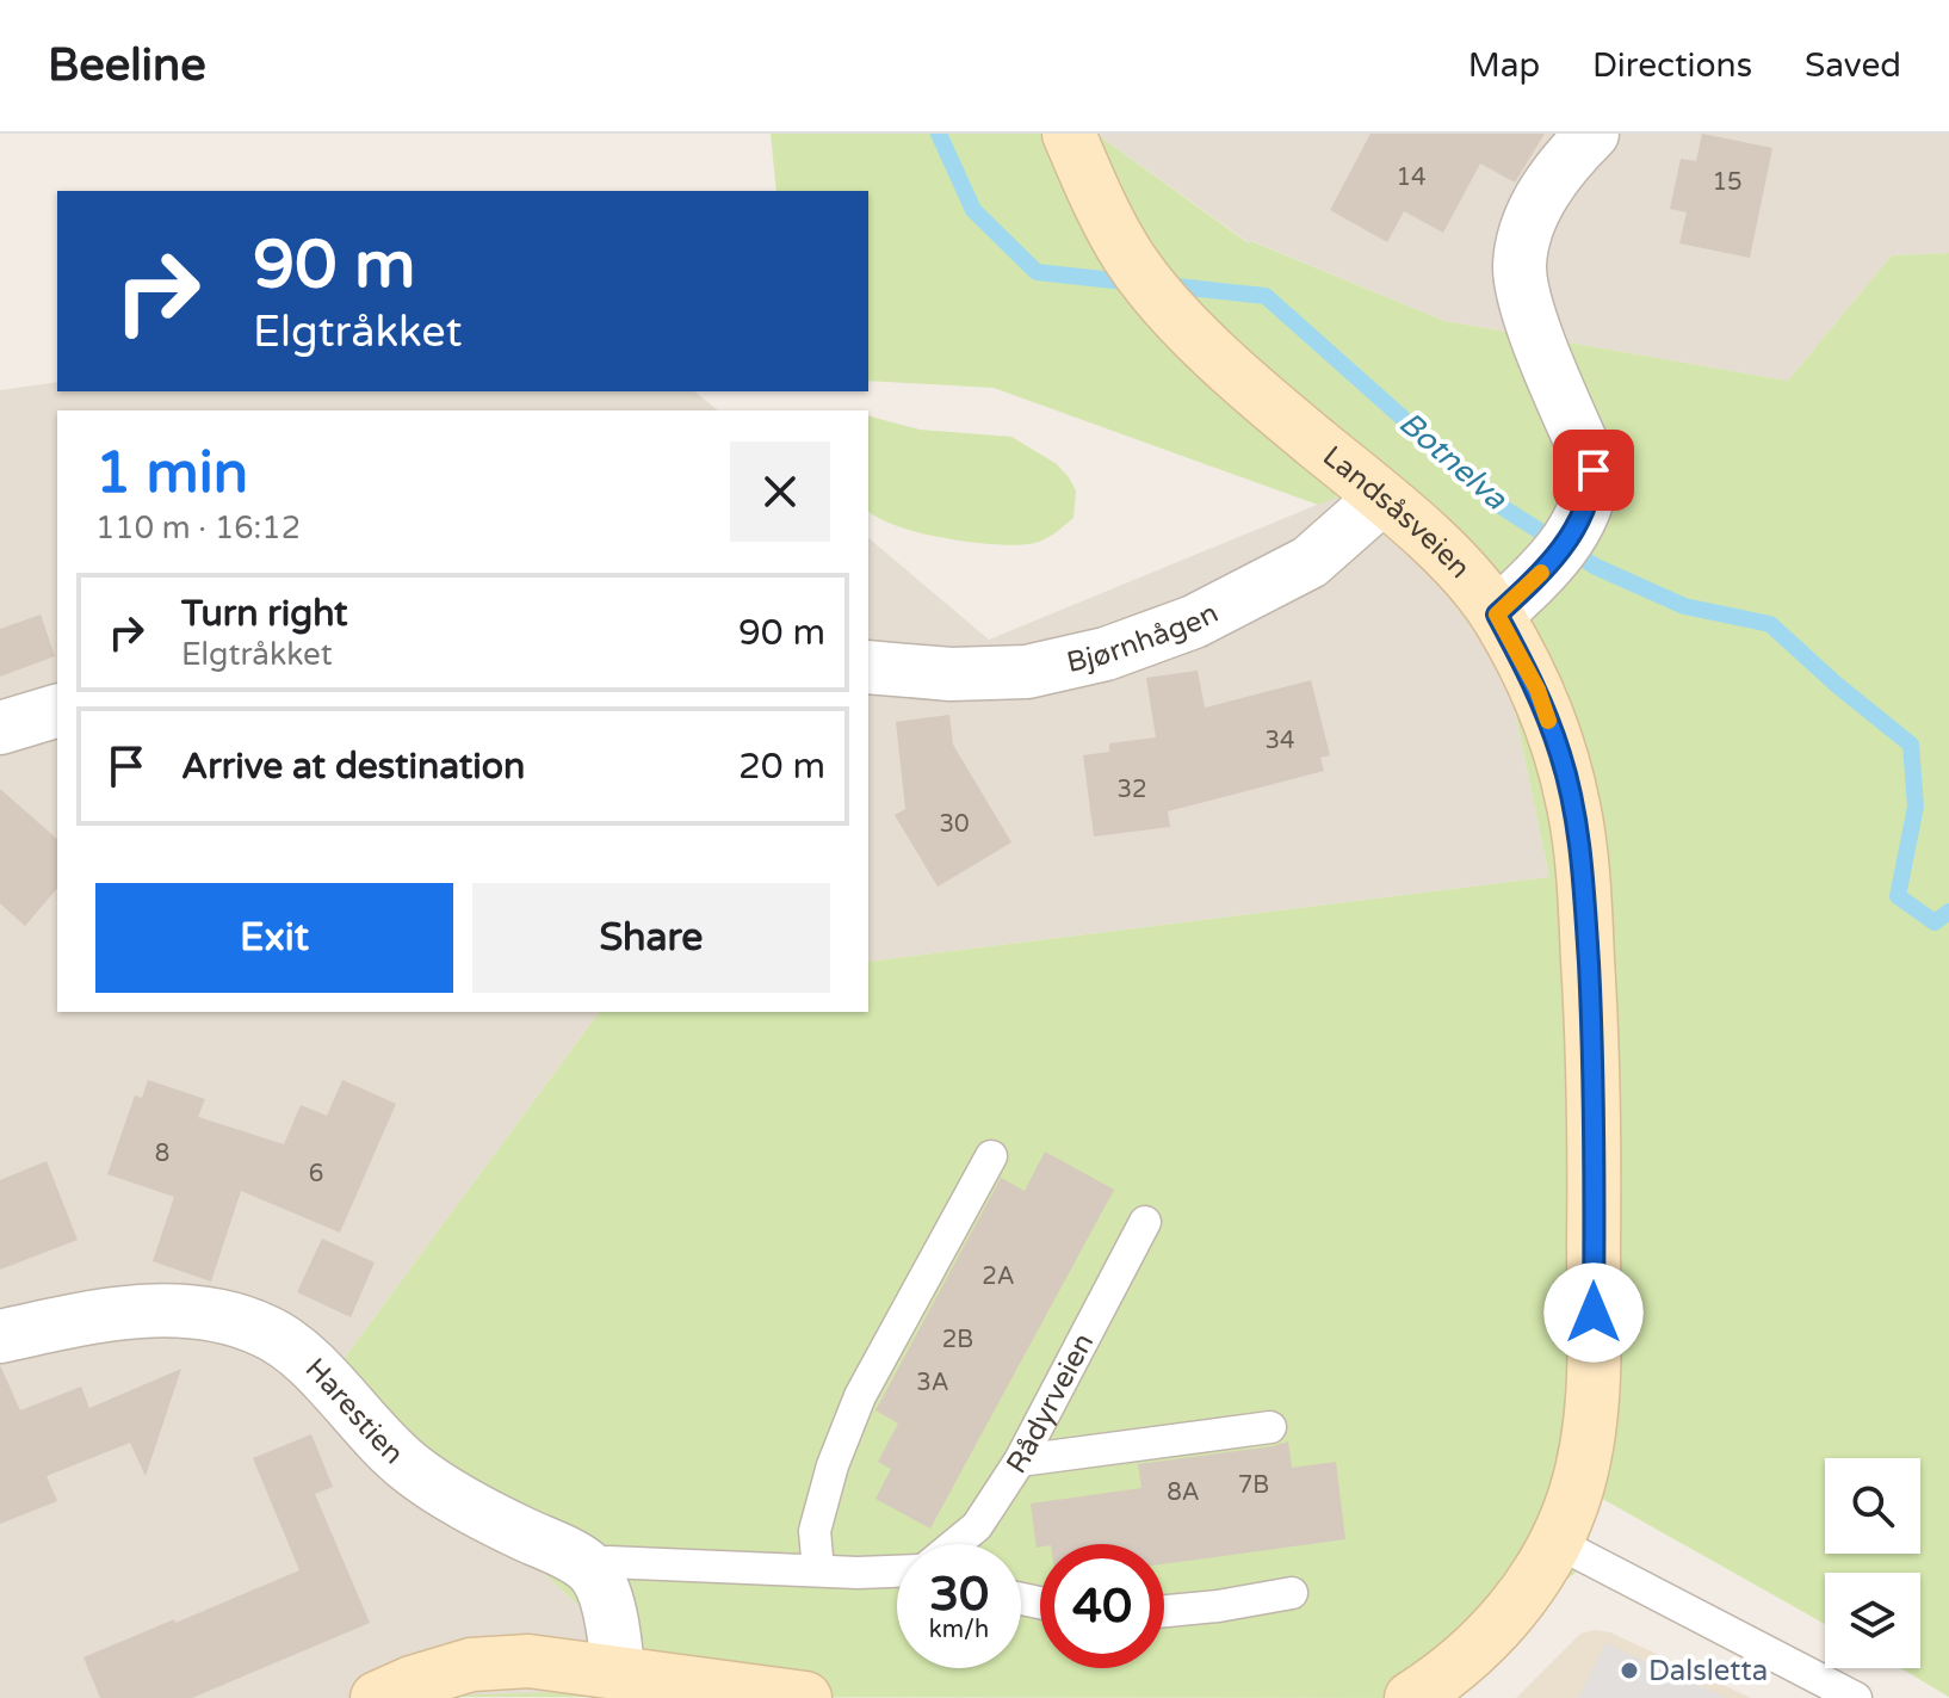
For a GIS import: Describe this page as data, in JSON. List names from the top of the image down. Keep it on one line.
{"streets":{"street":["Landsåsveien","Bjørnhågen","Harestien"],"lane":["Rådyrveien"]},"crossings":[["Landsåsveien","Bjørnhågen"]],"water":["Botnelva"],"places":["Dalsletta"],"house_numbers":["14","15","34","32","30","8","6","2A","2B","3A","7B","8A"],"page":{"header":"Beeline","nav":["Map","Directions","Saved"],"turn":["90 m","Elgtråkket"],"heading":["1 min","110 m · 16:12"],"list":[{"name":"Turn right","note":"Elgtråkket","value":"90 m"},{"name":"Arrive at destination","value":"20 m"}],"buttons":["Exit","Share"],"speed":"30 km/h","limit":"40"}}
